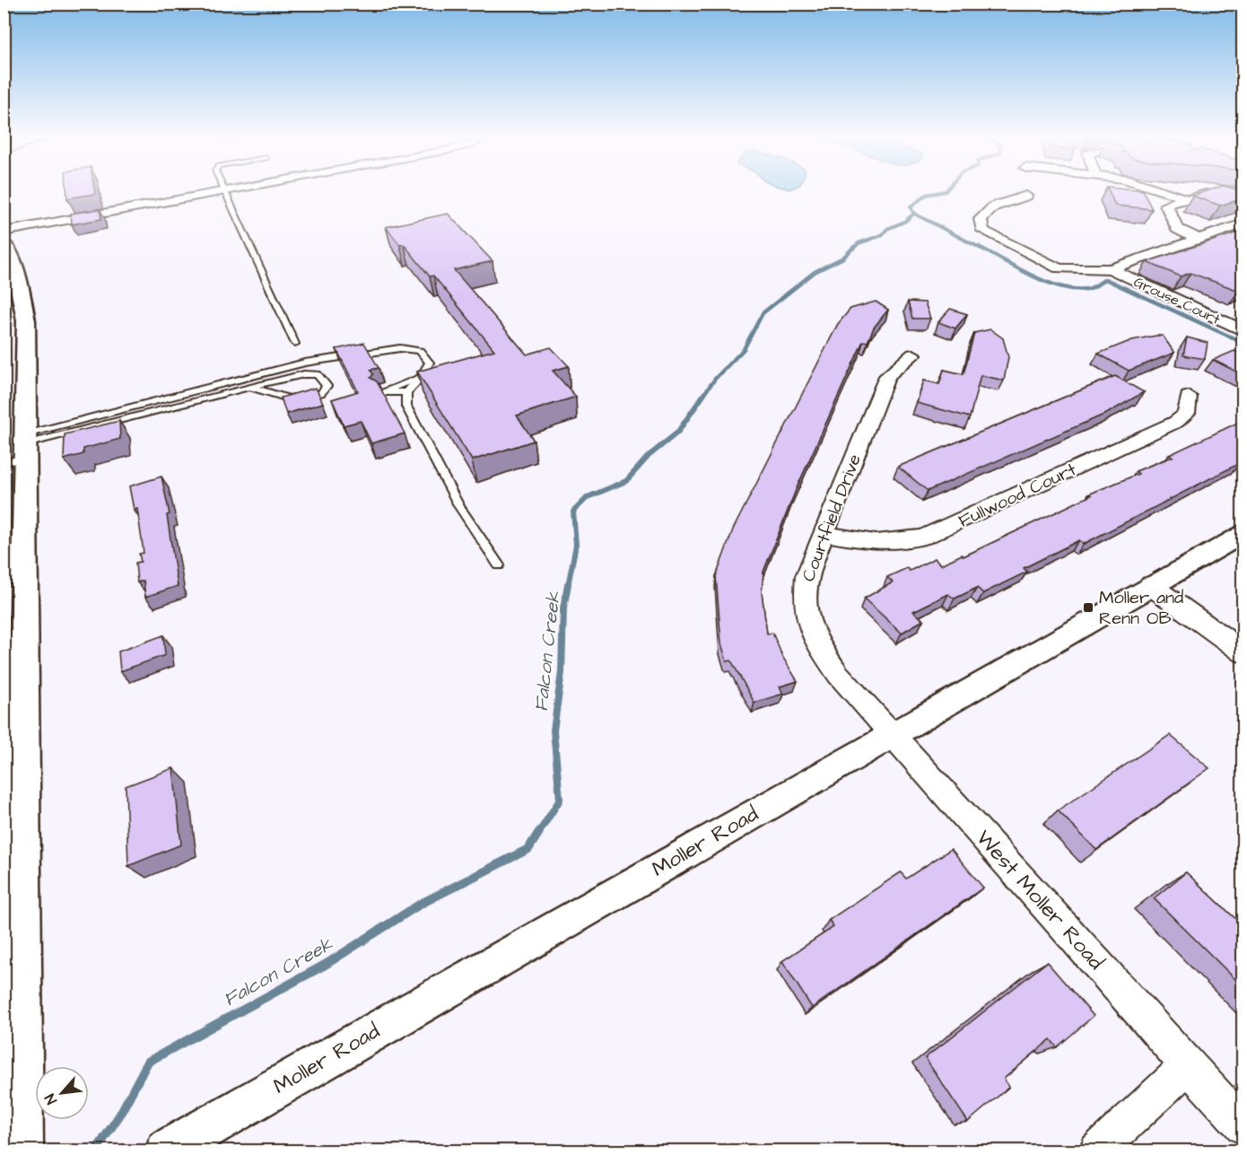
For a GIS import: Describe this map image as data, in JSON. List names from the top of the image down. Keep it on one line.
{"streets":{"street":["Grouse Court","Fullwood Court","Courtfield Drive","Moller Road","West Moller Road"]},"crossings":[["Fullwood Court","Courtfield Drive"],["Courtfield Drive","Moller Road"],["Courtfield Drive","West Moller Road"],["Moller Road","West Moller Road"]],"water":["Falcon Creek"],"places":{"transit":["Moller and Renn OB"]},"north":"bottom left"}
